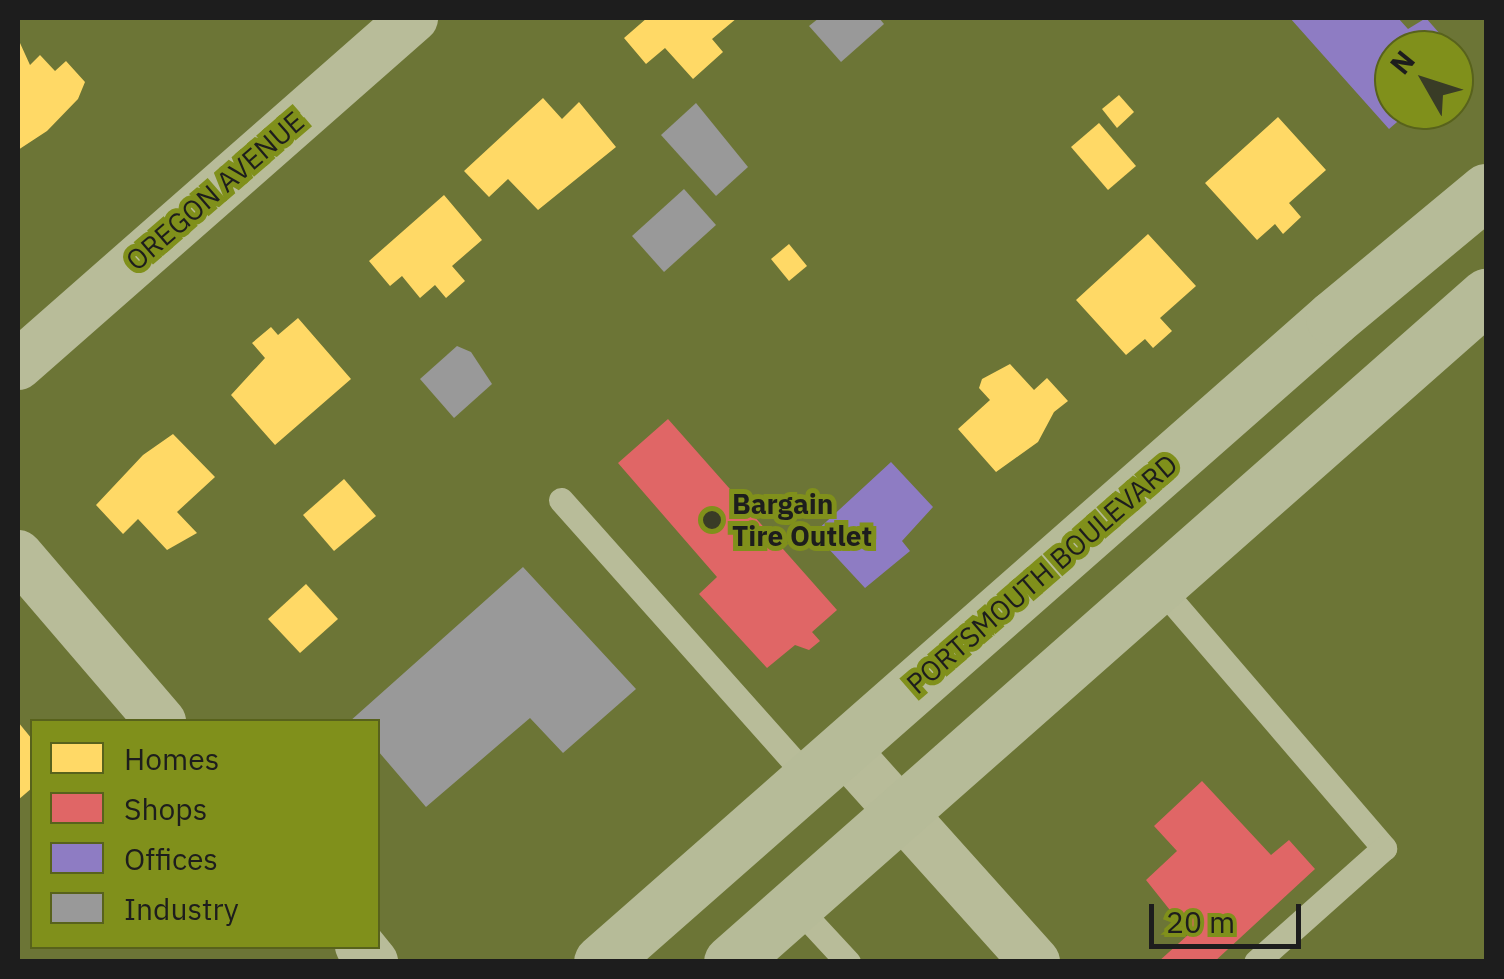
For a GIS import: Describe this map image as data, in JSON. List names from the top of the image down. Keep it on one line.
{"streets":{"main road":["PORTSMOUTH BOULEVARD"],"street":["OREGON AVENUE"]},"places":["Bargain Tire Outlet"],"legend":["Homes","Shops","Offices","Industry"],"scale_bar":"20 m","north":"top left"}
